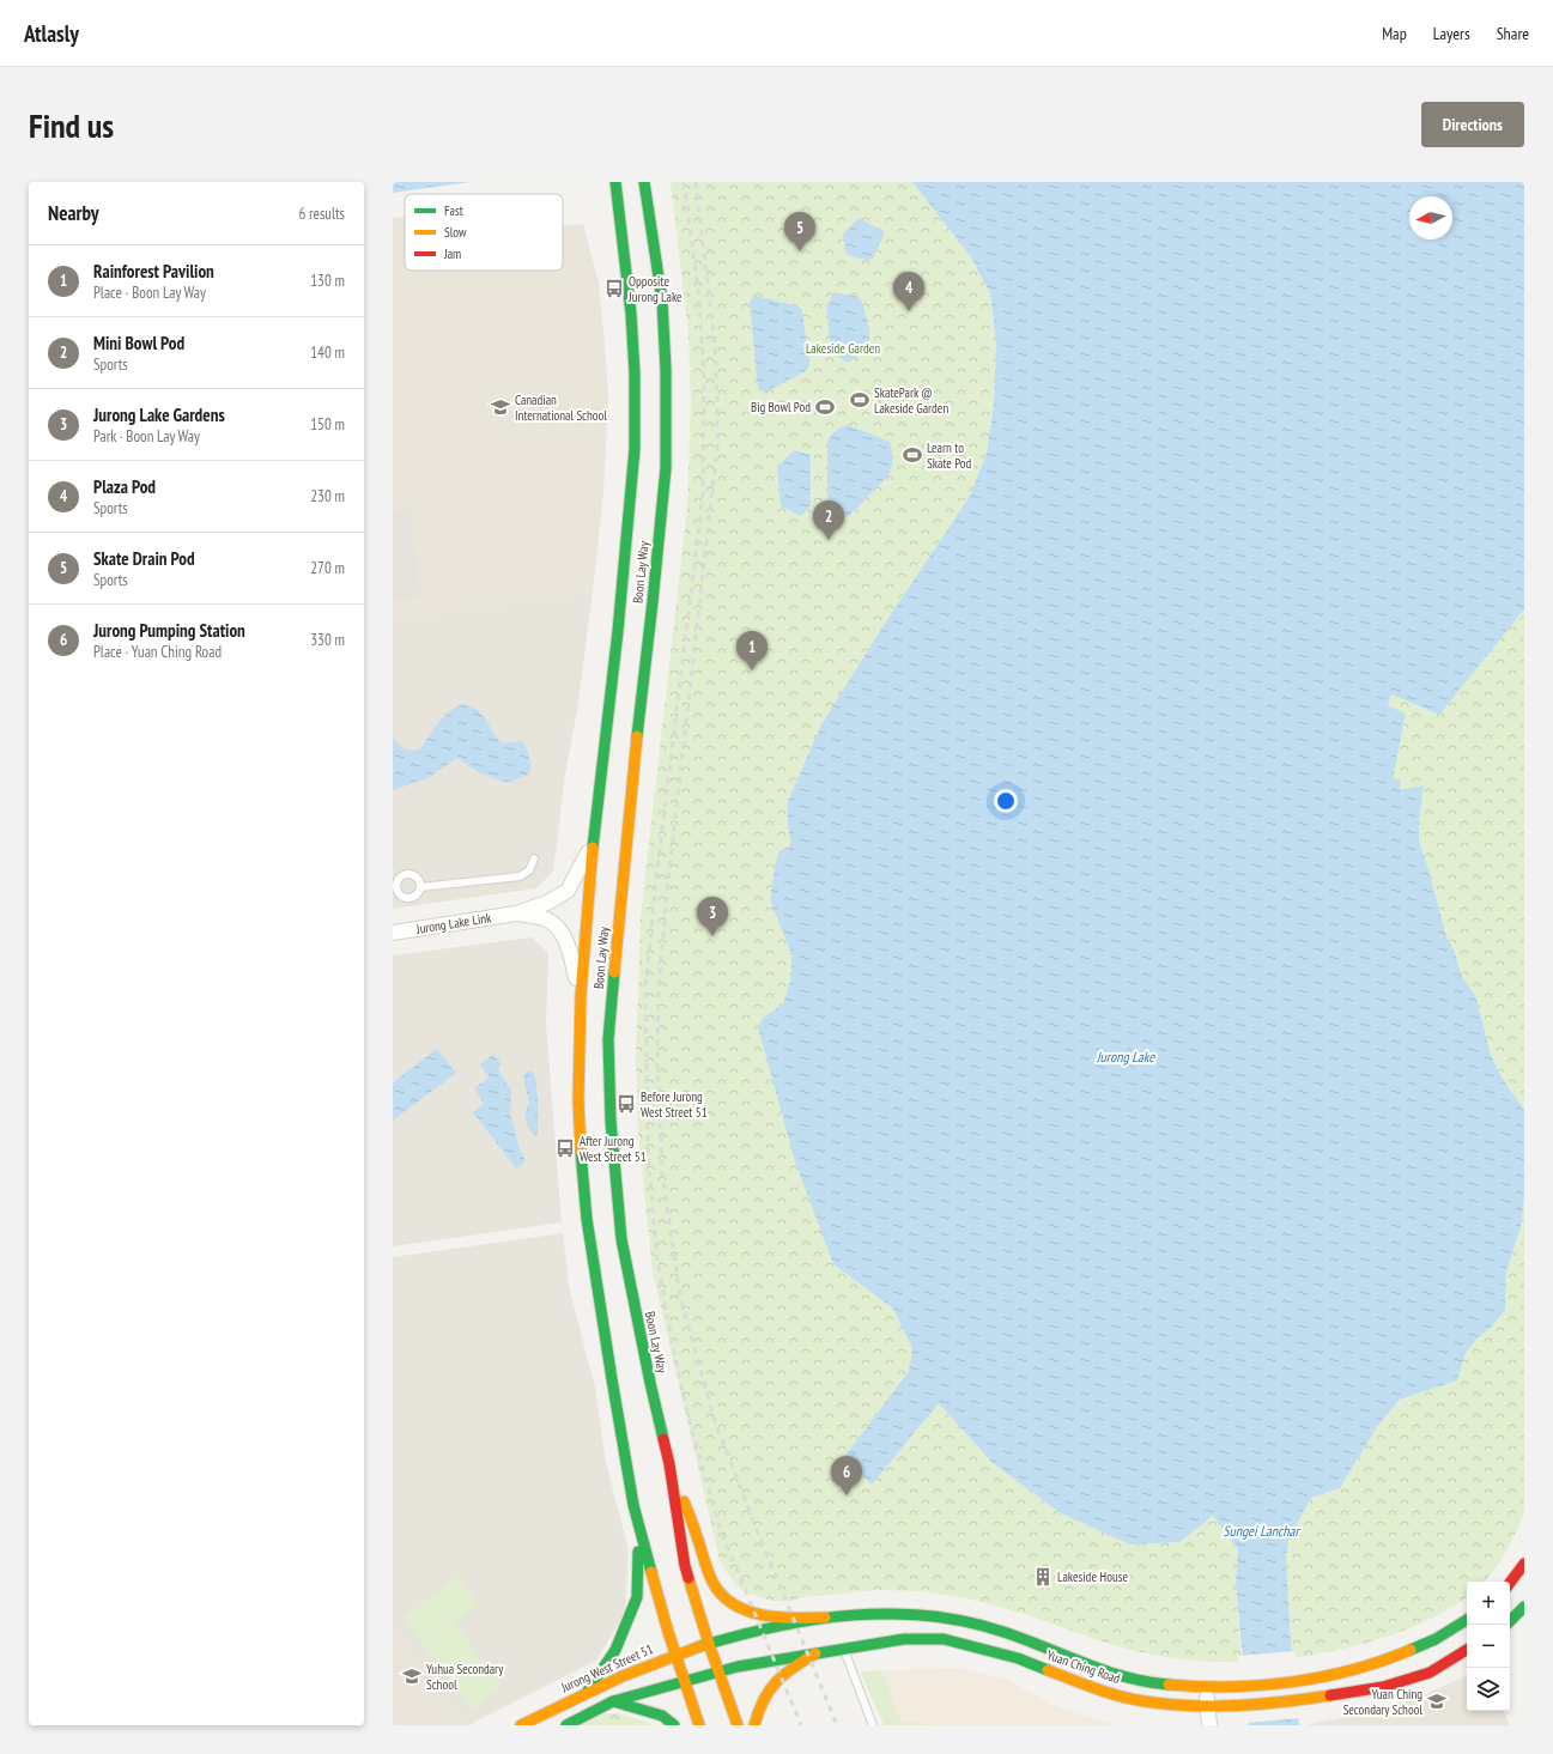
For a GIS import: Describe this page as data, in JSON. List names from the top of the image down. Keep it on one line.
{"streets":{"main road":["Boon Lay Way","Yuan Ching Road","Jurong West Street 51"],"street":["Jurong Lake Link"]},"crossings":[["Boon Lay Way","Jurong Lake Link"],["Boon Lay Way","Yuan Ching Road"],["Boon Lay Way","Jurong West Street 51"],["Yuan Ching Road","Jurong West Street 51"]],"water":["Jurong Lake","Sungei Lanchar"],"parks":["Lakeside Garden"],"places":{"bus stop":["Opposite Jurong Lake","Before Jurong West Street 51","After Jurong West Street 51"],"sports":["SkatePark @ Lakeside Garden","Big Bowl Pod","Learn to Skate Pod"],"school or university":["Canadian International School","Yuhua Secondary School","Yuan Ching Secondary School"],"building":["Lakeside House"]},"legend":["Fast","Slow","Jam"],"north":"left","page":{"header":"Atlasly","nav":["Map","Layers","Share"],"buttons":"Directions","title":"Find us","heading":["Nearby","6 results"],"pins":["5","4","2","1","3","6"],"list":[{"mark":"1","name":"Rainforest Pavilion","note":"Place · Boon Lay Way","value":"130 m"},{"mark":"2","name":"Mini Bowl Pod","note":"Sports","value":"140 m"},{"mark":"3","name":"Jurong Lake Gardens","note":"Park · Boon Lay Way","value":"150 m"},{"mark":"4","name":"Plaza Pod","note":"Sports","value":"230 m"},{"mark":"5","name":"Skate Drain Pod","note":"Sports","value":"270 m"},{"mark":"6","name":"Jurong Pumping Station","note":"Place · Yuan Ching Road","value":"330 m"}],"map_buttons":["+","−"]}}
